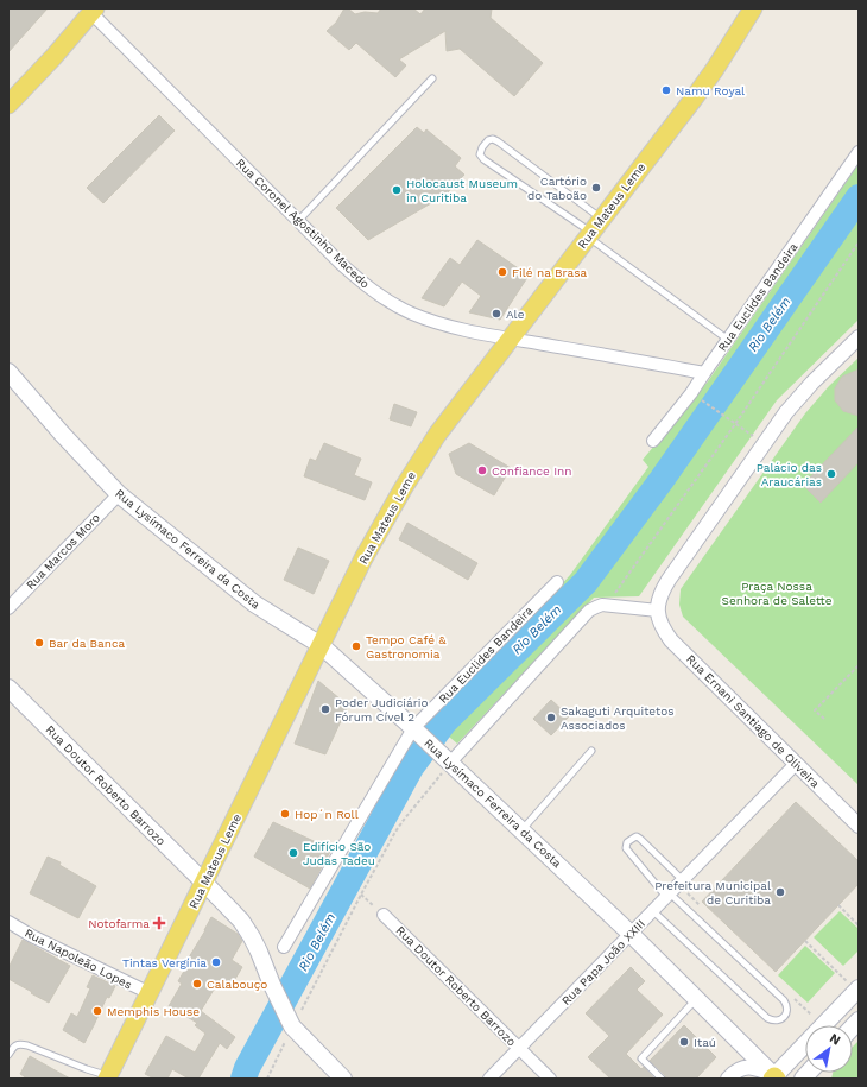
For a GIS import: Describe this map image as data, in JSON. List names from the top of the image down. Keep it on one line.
{"streets":{"main road":["Rua Mateus Leme","Rua Lysímaco Ferreira da Costa","Rua Doutor Roberto Barrozo"],"street":["Rua Coronel Agostinho Macedo","Rua Euclides Bandeira","Rua Marcos Moro","Rua Ernani Santiago de Oliveira","Rua Napoleão Lopes","Rua Papa João XXIII"]},"crossings":[["Rua Mateus Leme","Rua Coronel Agostinho Macedo"],["Rua Mateus Leme","Rua Lysímaco Ferreira da Costa"],["Rua Mateus Leme","Rua Doutor Roberto Barrozo"],["Rua Mateus Leme","Rua Napoleão Lopes"],["Rua Coronel Agostinho Macedo","Rua Euclides Bandeira"],["Rua Euclides Bandeira","Rua Lysímaco Ferreira da Costa"],["Rua Lysímaco Ferreira da Costa","Rua Marcos Moro"],["Rua Lysímaco Ferreira da Costa","Rua Papa João XXIII"],["Rua Ernani Santiago de Oliveira","Rua Papa João XXIII"],["Rua Doutor Roberto Barrozo","Rua Papa João XXIII"]],"water":["Rio Belém"],"parks":["Praça Nossa Senhora de Salette"],"places":{"other":["Namu Royal","Cartório do Taboão","Holocaust Museum in Curitiba","Filé na Brasa","Ale","Confiance Inn","Palácio das Araucárias","Bar da Banca","Tempo Café & Gastronomia","Poder Judiciário Fórum Cível 2","Sakaguti Arquitetos Associados","Hop´n Roll","Edifício São Judas Tadeu","Prefeitura Municipal de Curitiba","Tintas Vergínia","Calabouço","Memphis House","Itaú"],"health":["Notofarma"]},"north":"top right"}
